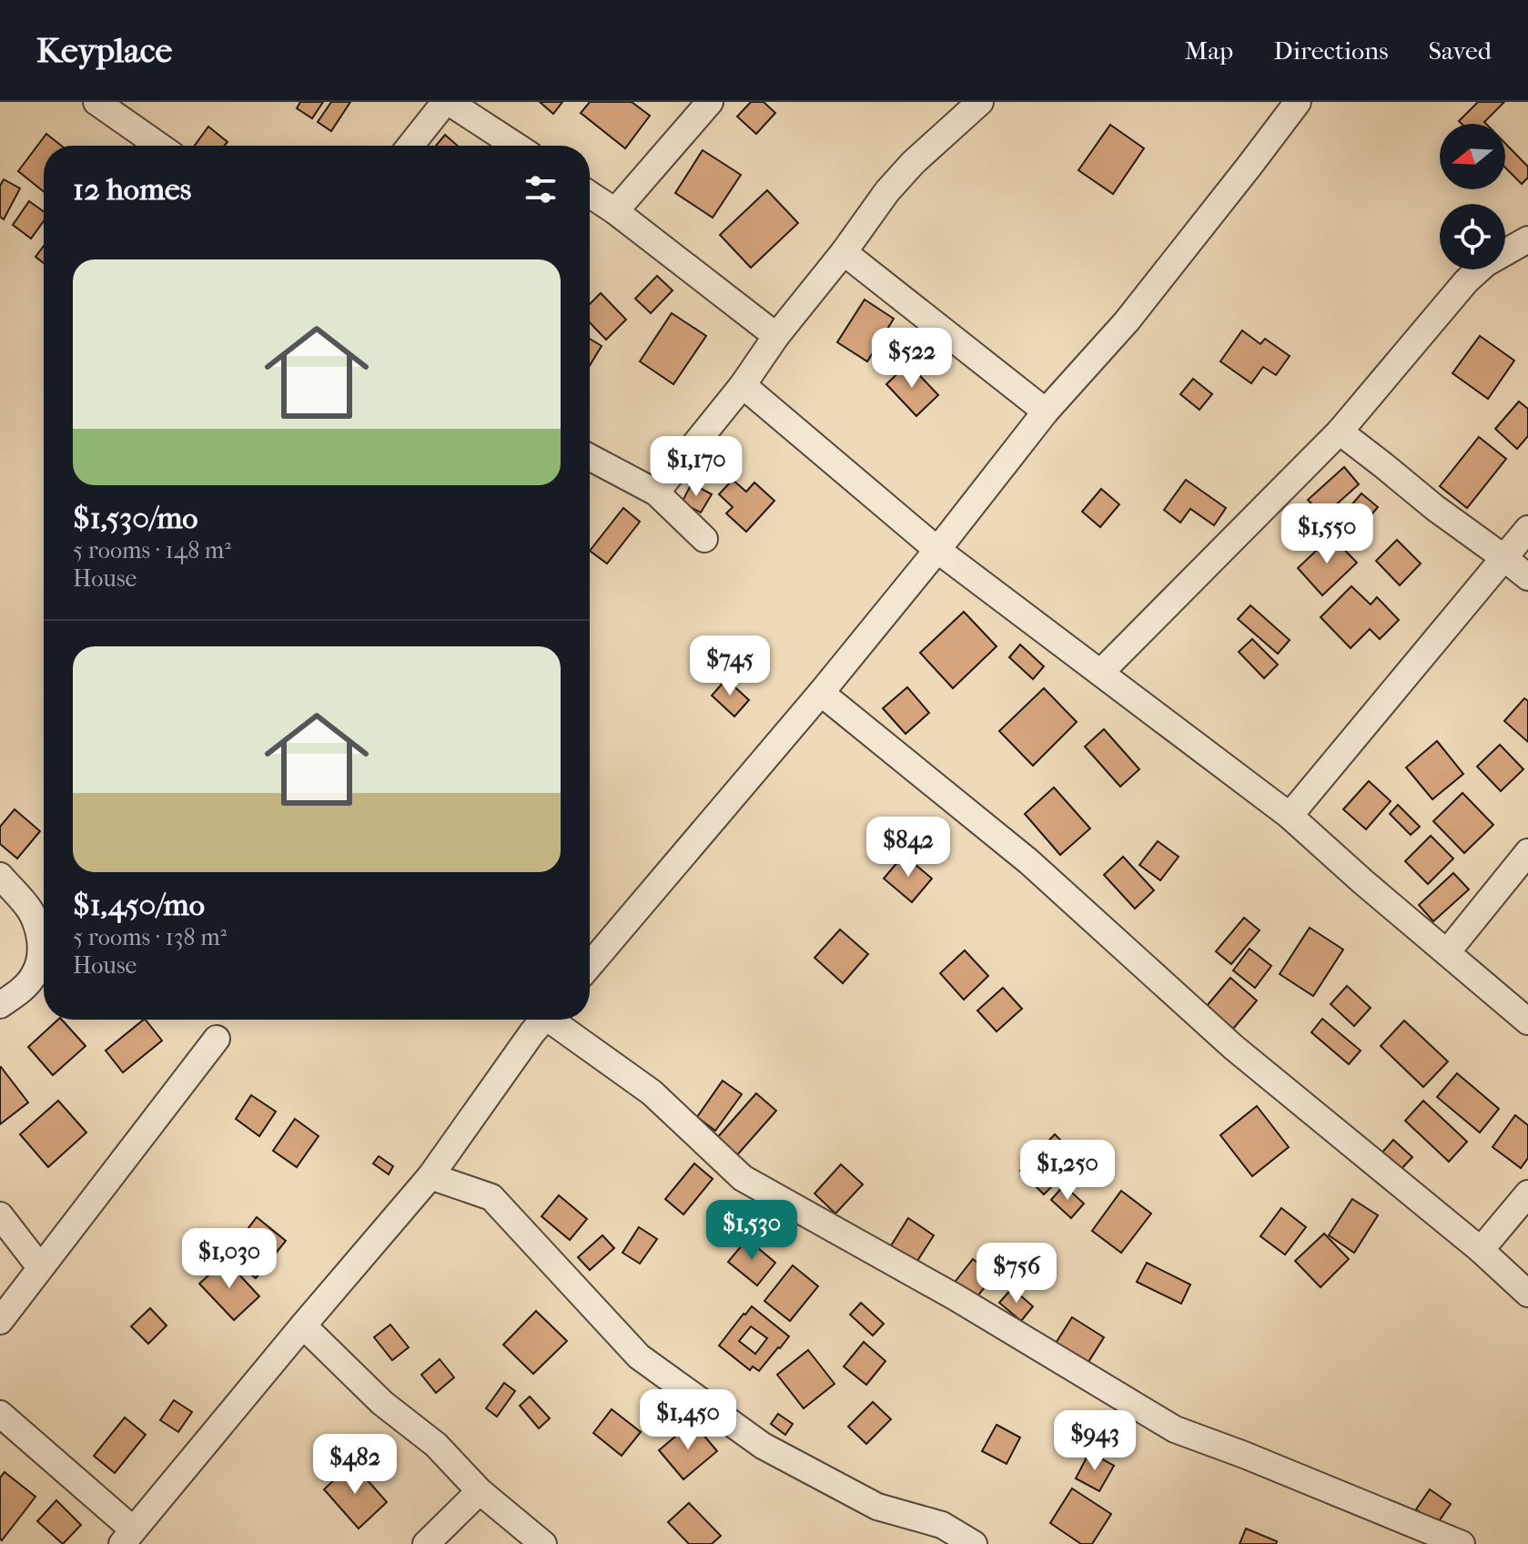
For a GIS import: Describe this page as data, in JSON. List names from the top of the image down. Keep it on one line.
{"north":"left","page":{"header":"Keyplace","nav":["Map","Directions","Saved"],"heading":"12 homes","list":[{"name":"$1,530/mo","note":"5 rooms · 148 m² · House"},{"name":"$1,450/mo","note":"5 rooms · 138 m² · House"}],"price":["$522","$1,170","$1,550","$745","$842","$1,250","$1,530","$1,030","$756","$1,450","$943","$482"]}}
